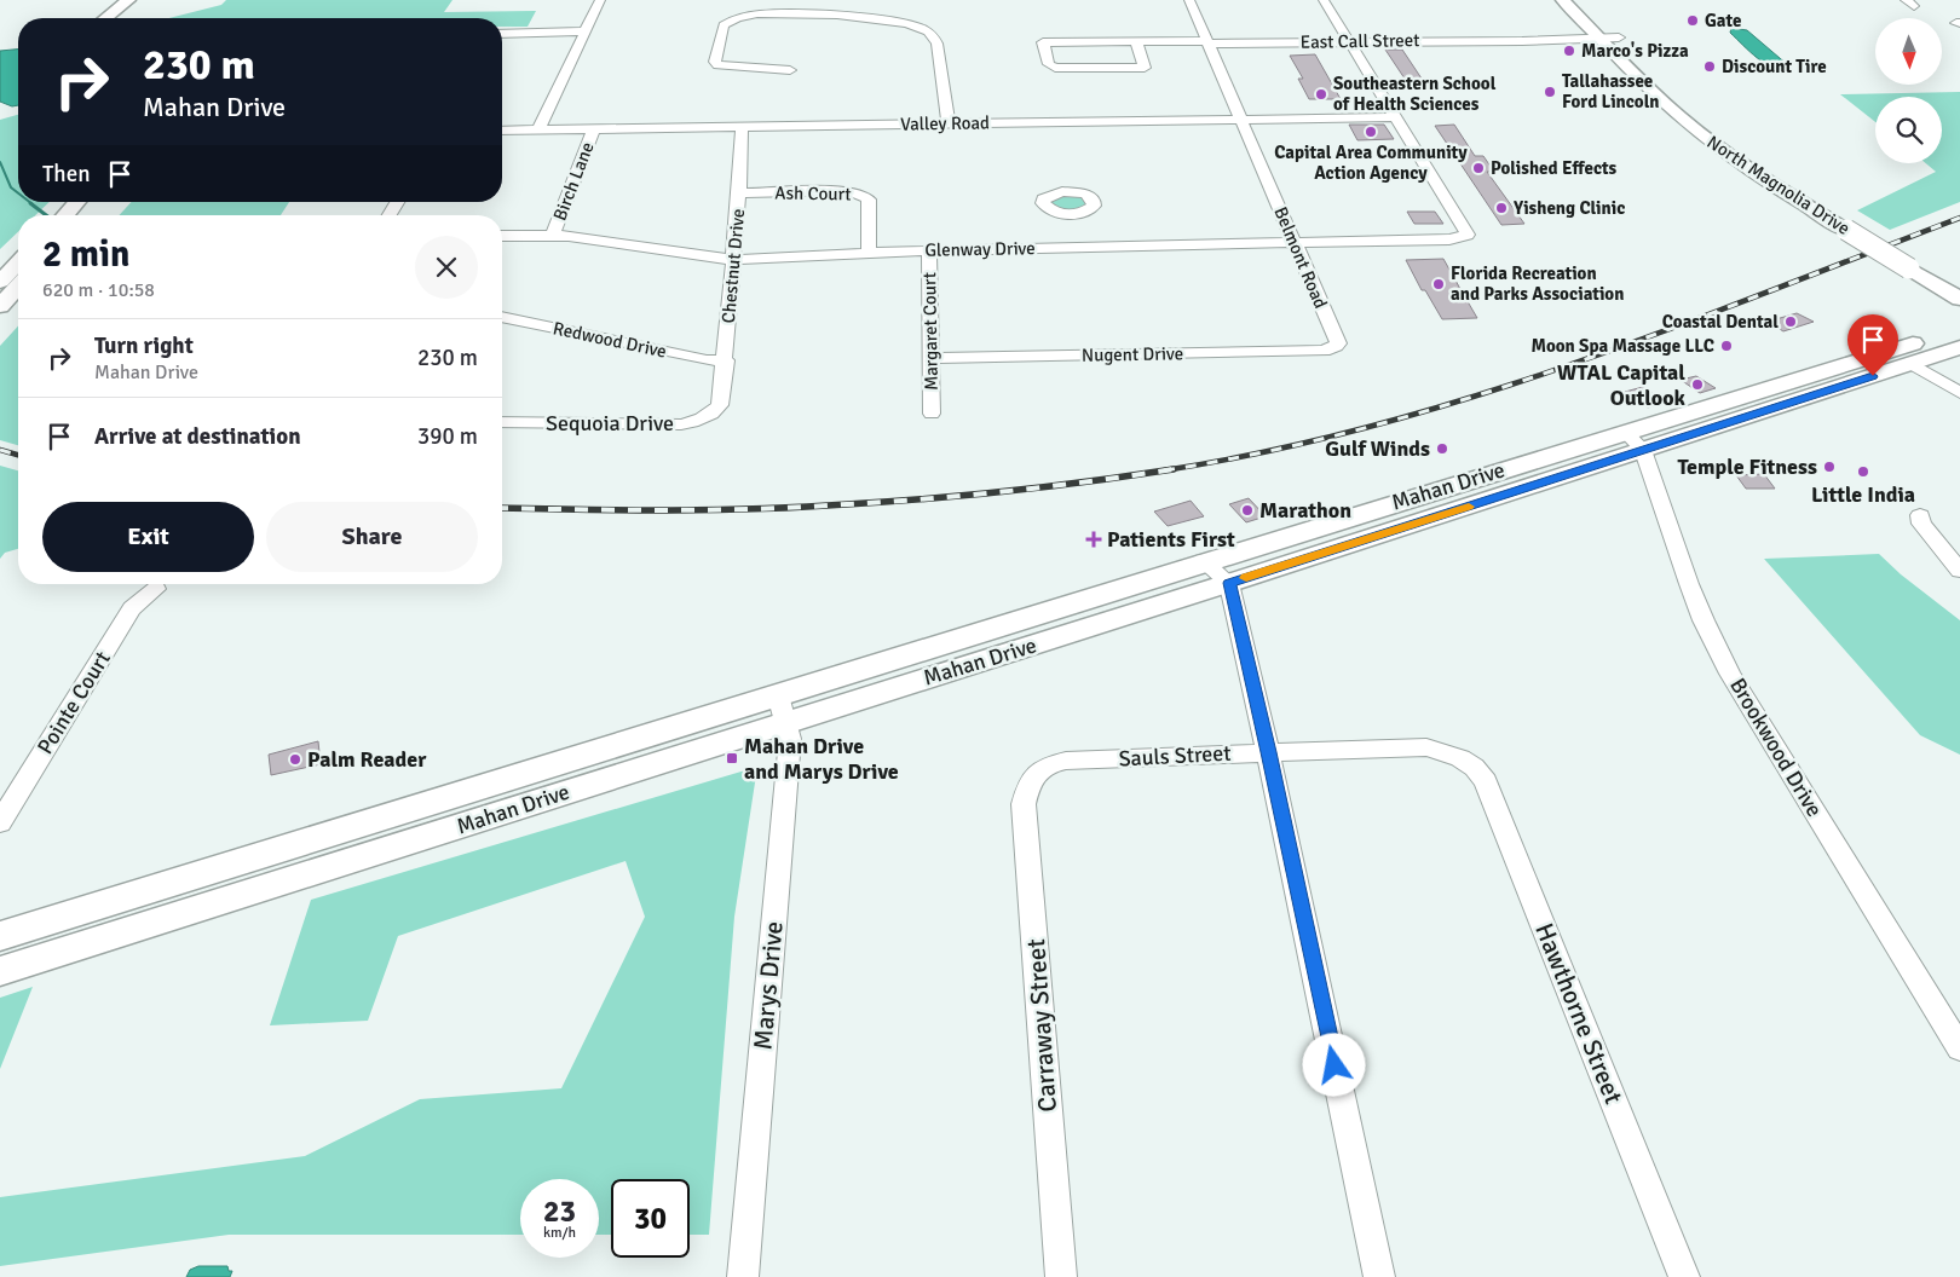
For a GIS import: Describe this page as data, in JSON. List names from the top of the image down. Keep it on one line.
{"streets":{"main road":["North Magnolia Drive","Mahan Drive"],"street":["East Call Street","Valley Road","Birch Lane","Ash Court","Glenway Drive","Belmont Road","Chestnut Drive","Margaret Court","Redwood Drive","Nugent Drive","Sequoia Drive","Pointe Court","Brookwood Drive","Sauls Street","Marys Drive","Hawthorne Street","Carraway Street"]},"crossings":[["East Call Street","North Magnolia Drive"],["East Call Street","Belmont Road"],["Valley Road","Birch Lane"],["Valley Road","Glenway Drive"],["Valley Road","Belmont Road"],["Valley Road","Chestnut Drive"],["Birch Lane","Glenway Drive"],["Ash Court","Glenway Drive"],["Ash Court","Chestnut Drive"],["Glenway Drive","Belmont Road"],["Glenway Drive","Chestnut Drive"],["Glenway Drive","Margaret Court"],["Belmont Road","Nugent Drive"],["Chestnut Drive","Redwood Drive"],["Chestnut Drive","Sequoia Drive"],["Margaret Court","Nugent Drive"],["Mahan Drive","Brookwood Drive"],["Mahan Drive","Marys Drive"],["Sauls Street","Hawthorne Street"],["Sauls Street","Carraway Street"]],"places":{"other":["Gate","Marco's Pizza","Discount Tire","Tallahassee Ford Lincoln","Southeastern School of Health Sciences","Capital Area Community Action Agency","Polished Effects","Yisheng Clinic","Florida Recreation and Parks Association","Coastal Dental","Moon Spa Massage LLC","WTAL Capital Outlook","Gulf Winds","Temple Fitness","Little India","Marathon","Palm Reader"],"health":["Patients First"],"transit":["Mahan Drive and Marys Drive"]},"north":"bottom","page":{"turn":["230 m","Mahan Drive"],"then":"Then","heading":["2 min","620 m · 10:58"],"list":[{"name":"Turn right","note":"Mahan Drive","value":"230 m"},{"name":"Arrive at destination","value":"390 m"}],"buttons":["Exit","Share"],"speed":"23 km/h","limit":"30"}}
